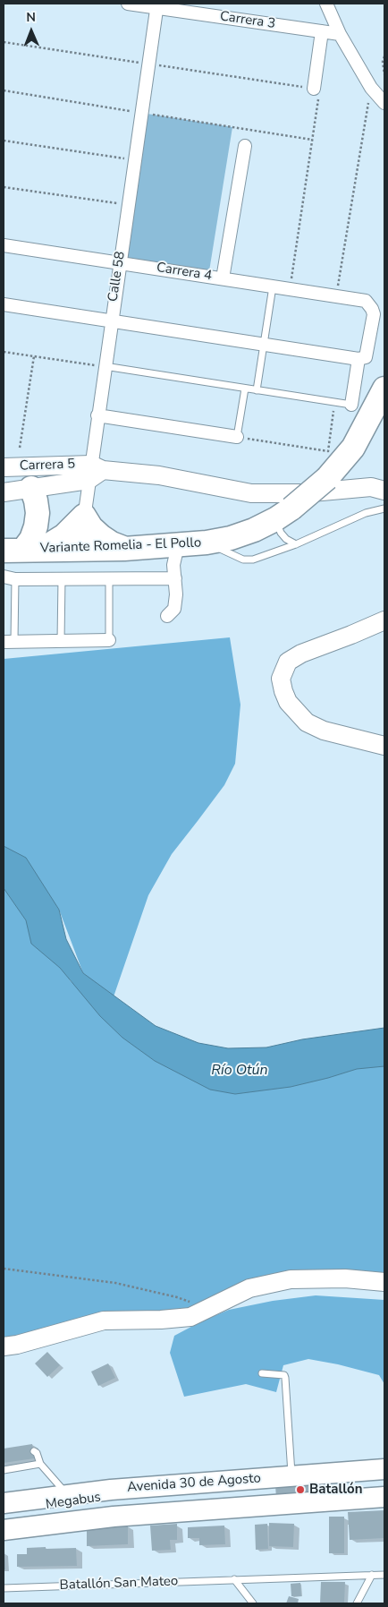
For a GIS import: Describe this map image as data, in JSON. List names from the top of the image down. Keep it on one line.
{"streets":{"highway":["Variante Romelia - El Pollo"],"main road":["Carrera 5","Avenida 30 de Agosto"],"street":["Carrera 3","Carrera 4","Calle 58"],"lane":["Megabus","Batallón San Mateo"]},"crossings":[["Carrera 3","Calle 58"],["Carrera 4","Calle 58"],["Calle 58","Carrera 5"],["Calle 58","Variante Romelia - El Pollo"],["Avenida 30 de Agosto","Megabus"]],"water":["Río Otún"],"places":["Batallón"],"north":"top"}
